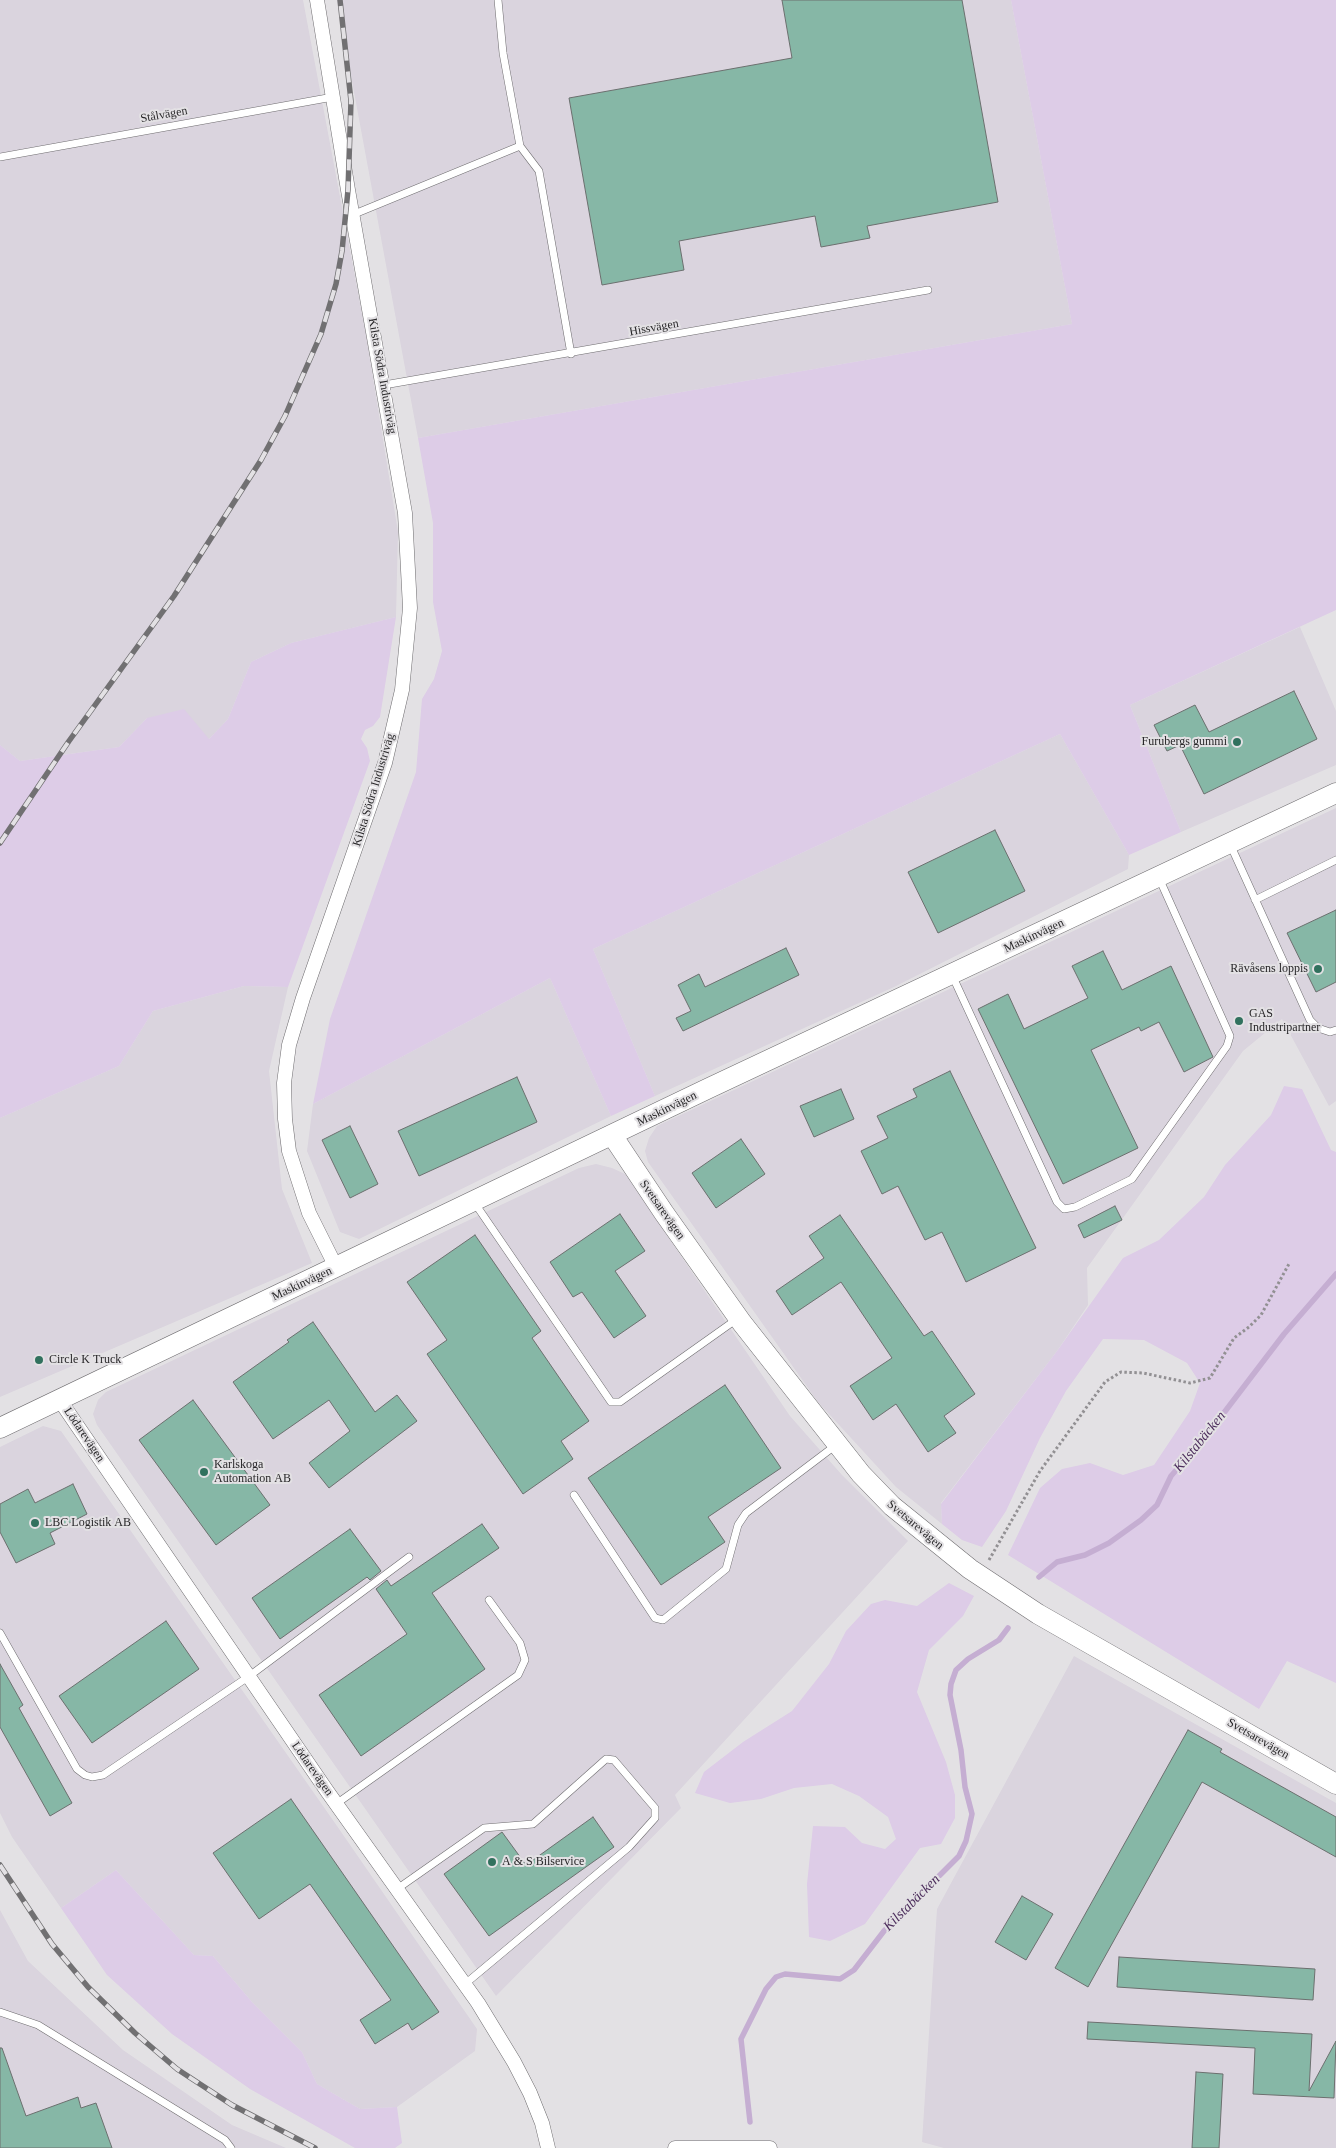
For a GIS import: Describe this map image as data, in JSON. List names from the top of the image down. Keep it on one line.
{"streets":{"street":["Kilsta Södra Industriväg","Maskinvägen","Svetsarevägen","Lödarevägen"],"lane":["Stålvägen","Hissvägen"]},"crossings":[["Stålvägen","Kilsta Södra Industriväg"],["Hissvägen","Kilsta Södra Industriväg"],["Kilsta Södra Industriväg","Maskinvägen"],["Maskinvägen","Svetsarevägen"],["Maskinvägen","Lödarevägen"]],"water":["Kilstabäcken"],"places":["Furubergs gummi","Rävåsens loppis","GAS Industripartner","Circle K Truck","Karlskoga Automation AB","LBC Logistik AB","A & S Bilservice"]}
